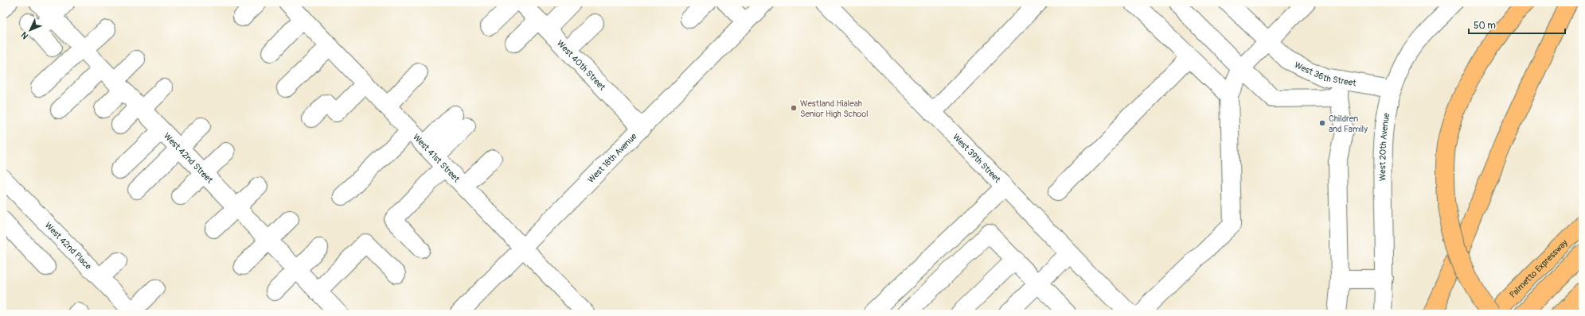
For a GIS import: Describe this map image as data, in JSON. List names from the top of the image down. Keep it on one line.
{"streets":{"highway":["Palmetto Expressway"],"street":["West 40th Street","West 36th Street","West 20th Avenue","West 42nd Street","West 41st Street","West 18th Avenue","West 39th Street","West 42nd Place"]},"crossings":[["West 40th Street","West 18th Avenue"],["West 36th Street","West 20th Avenue"],["West 41st Street","West 18th Avenue"]],"places":["Westland Hialeah Senior High School","Children and Family"],"scale_bar":"50 m","north":"bottom left"}
